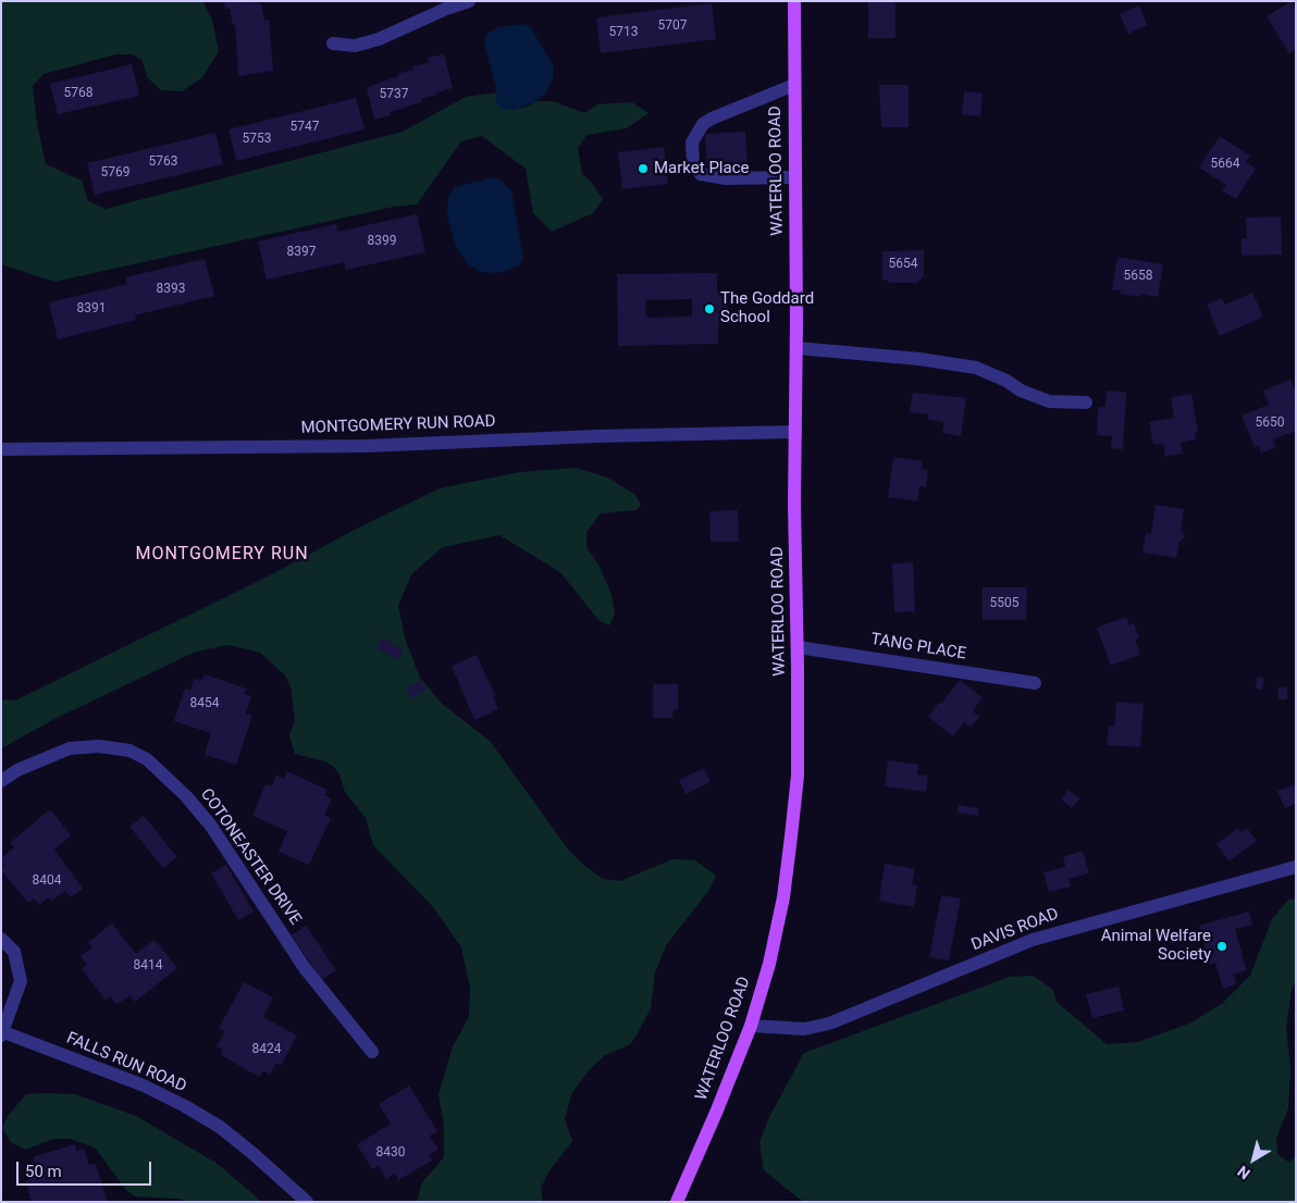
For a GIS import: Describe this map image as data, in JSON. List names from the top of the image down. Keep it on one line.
{"streets":{"main road":["WATERLOO ROAD"],"street":["MONTGOMERY RUN ROAD","TANG PLACE","COTONEASTER DRIVE","DAVIS ROAD","FALLS RUN ROAD"]},"crossings":[["WATERLOO ROAD","MONTGOMERY RUN ROAD"],["WATERLOO ROAD","TANG PLACE"],["WATERLOO ROAD","DAVIS ROAD"]],"districts":["MONTGOMERY RUN"],"places":["Market Place","The Goddard School","Animal Welfare Society"],"house_numbers":["5707","5713","5768","5737","5747","5753","5763","5664","5769","8399","8397","5654","5658","8393","8391","5650","5505","8454","8404","8414","8424","8430"],"scale_bar":"50 m","north":"bottom left"}
